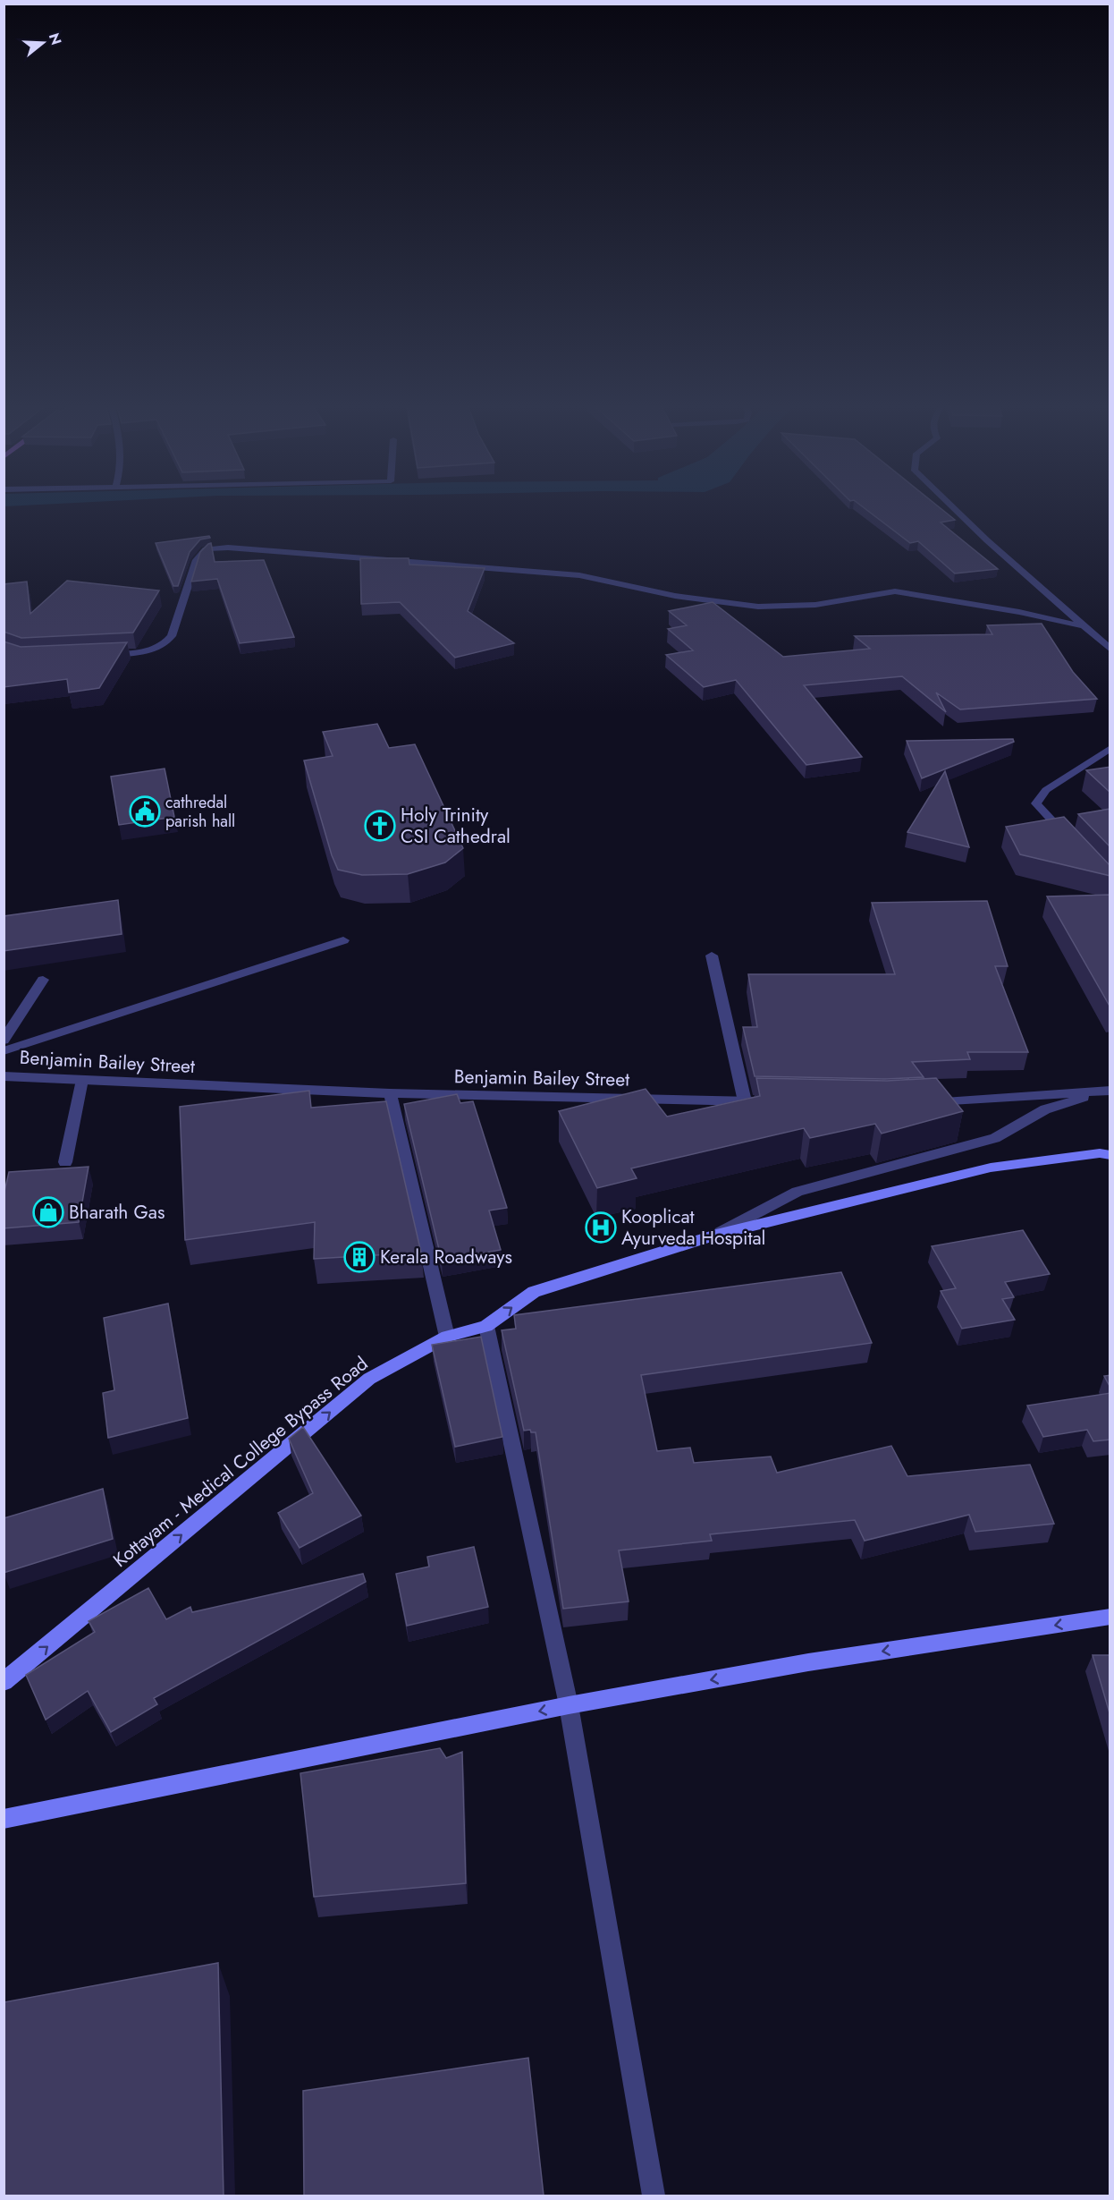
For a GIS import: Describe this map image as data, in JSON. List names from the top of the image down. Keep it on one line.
{"streets":{"main road":["Kottayam - Medical College Bypass Road"],"street":["Benjamin Bailey Street"]},"one_way":["Kottayam - Medical College Bypass Road"],"places":{"public building":["cathredal parish hall"],"church":["Holy Trinity CSI Cathedral"],"shop":["Bharath Gas"],"hospital":["Kooplicat Ayurveda Hospital"],"building":["Kerala Roadways"]},"north":"right"}
